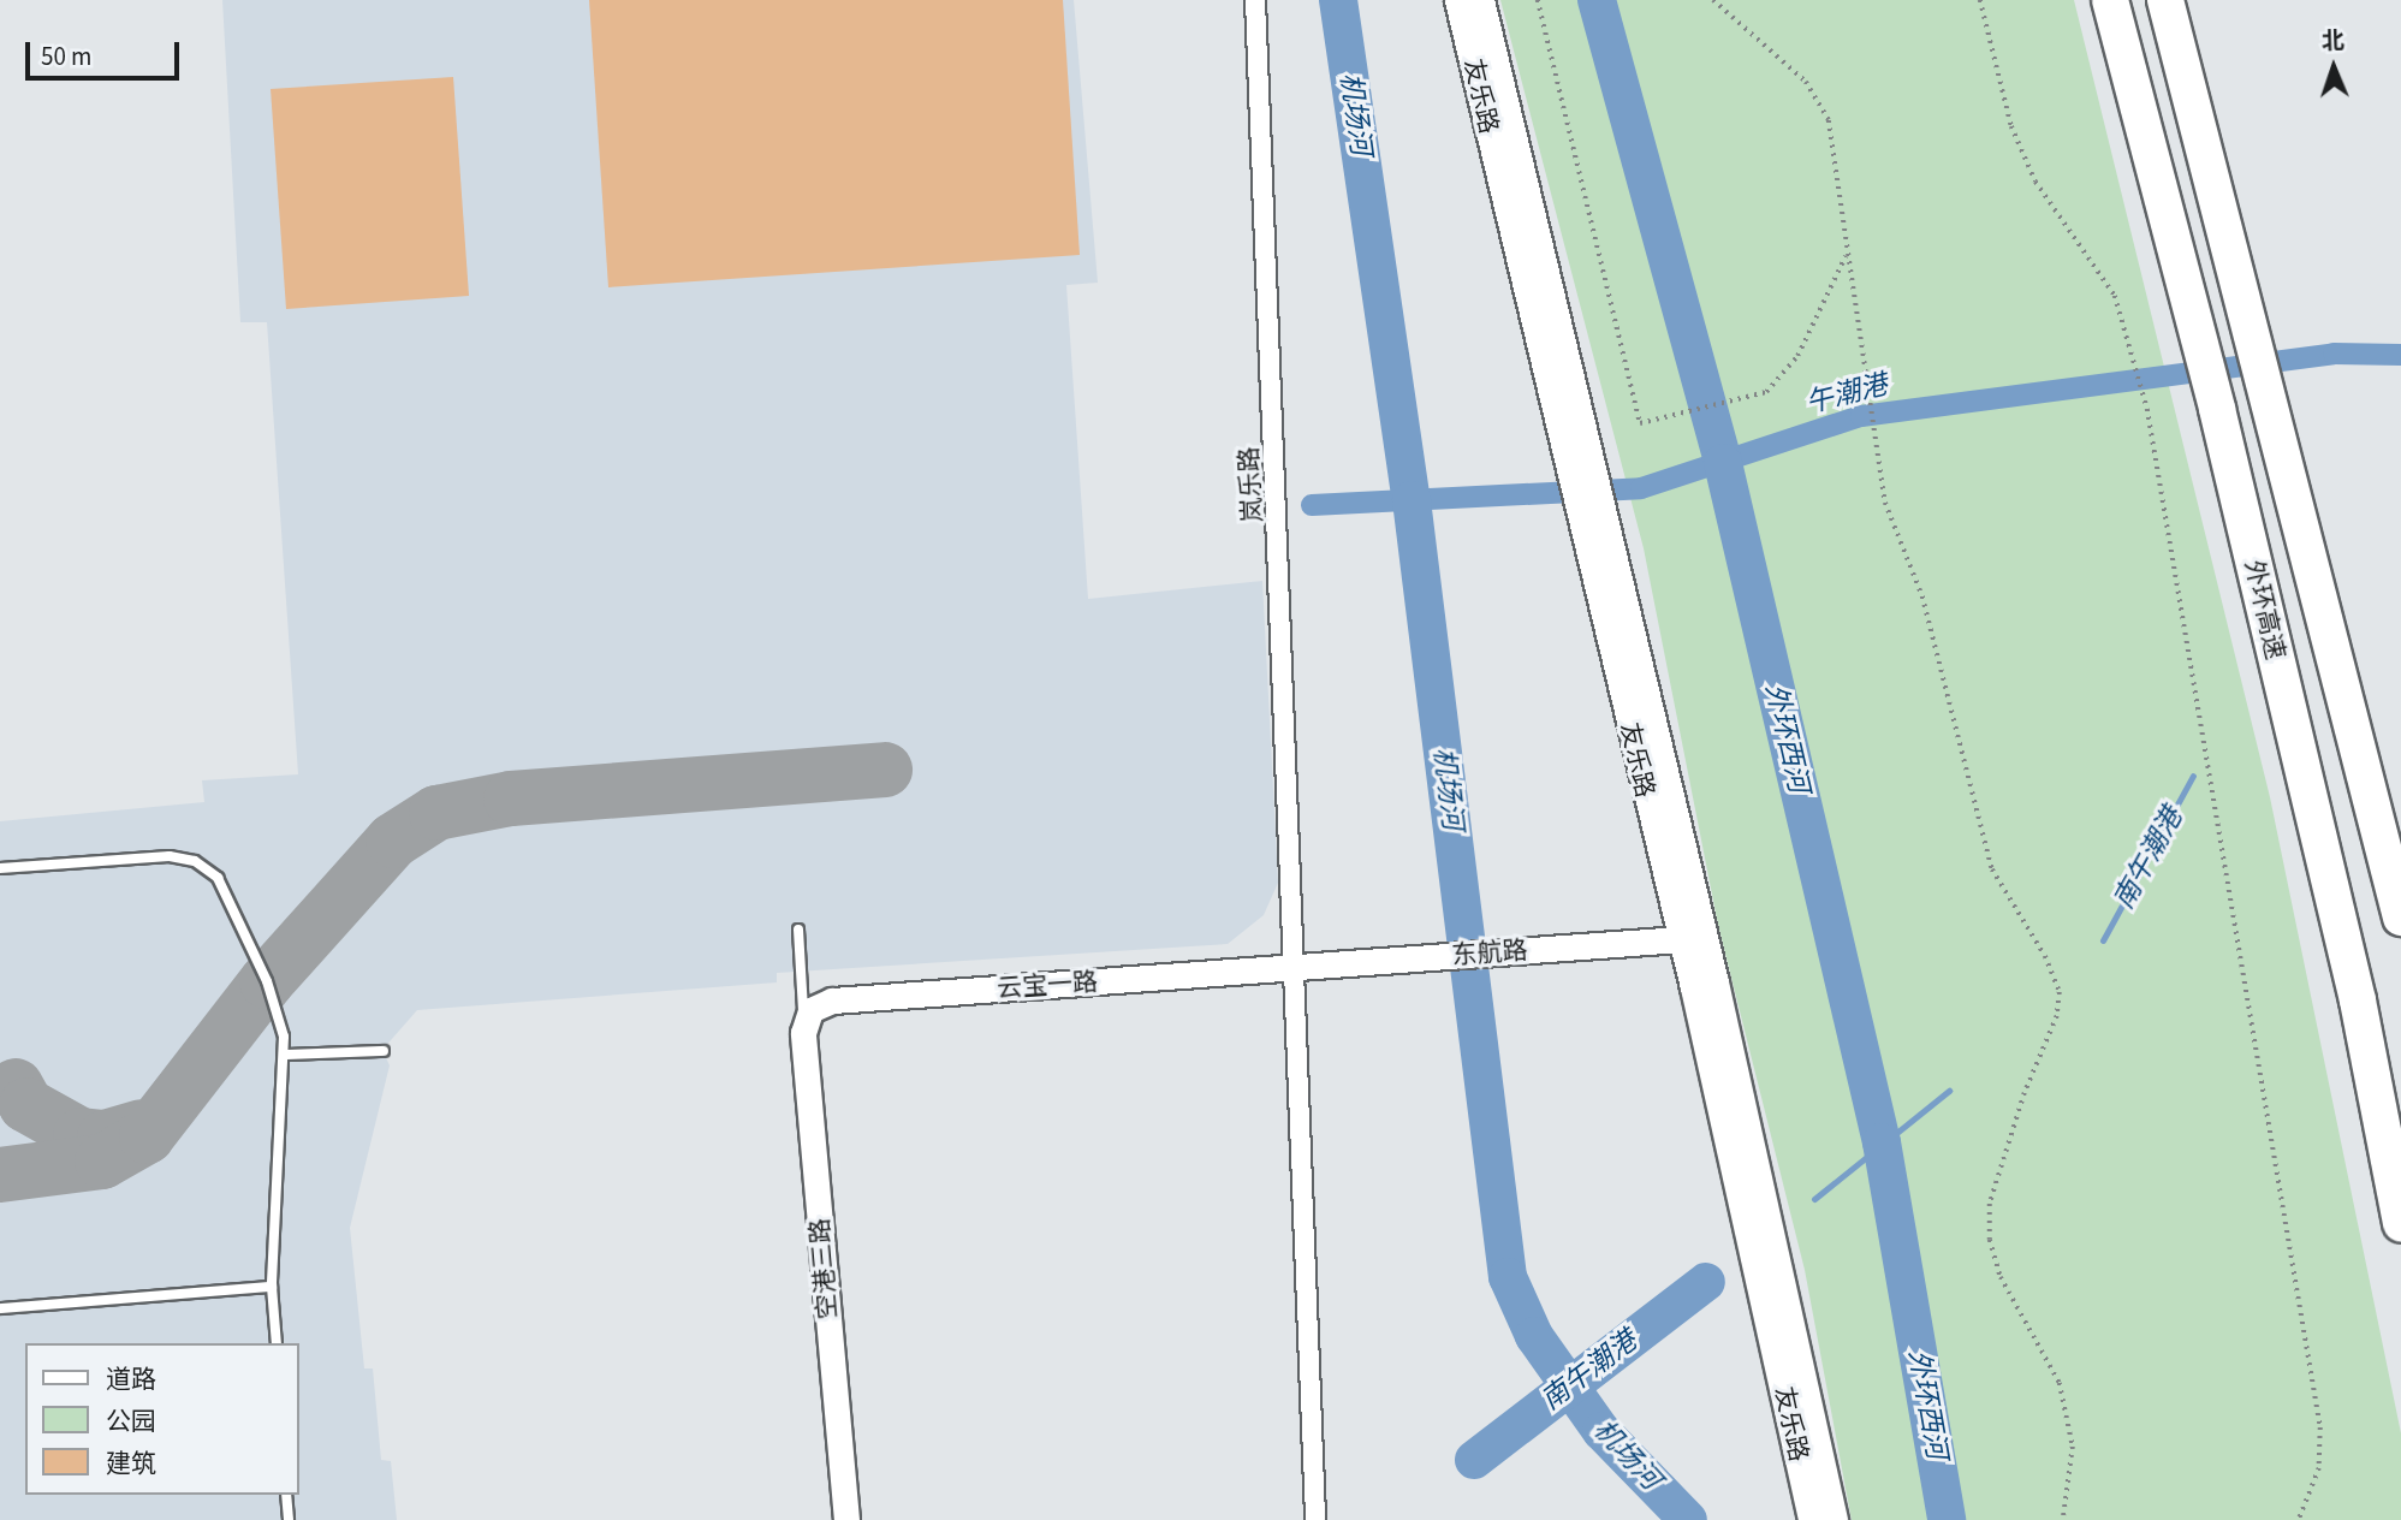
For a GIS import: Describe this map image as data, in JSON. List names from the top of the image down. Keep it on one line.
{"streets":{"highway":["外环高速"],"main road":["友乐路"],"street":["岚乐路","东航路","云宝一路","空港三路"]},"crossings":[["友乐路","东航路"],["岚乐路","东航路"],["岚乐路","云宝一路"],["东航路","云宝一路"],["云宝一路","空港三路"]],"water":["机场河","午潮港","外环西河","南午潮港"],"legend":["道路","公园","建筑"],"scale_bar":"50 m","north":"top"}
